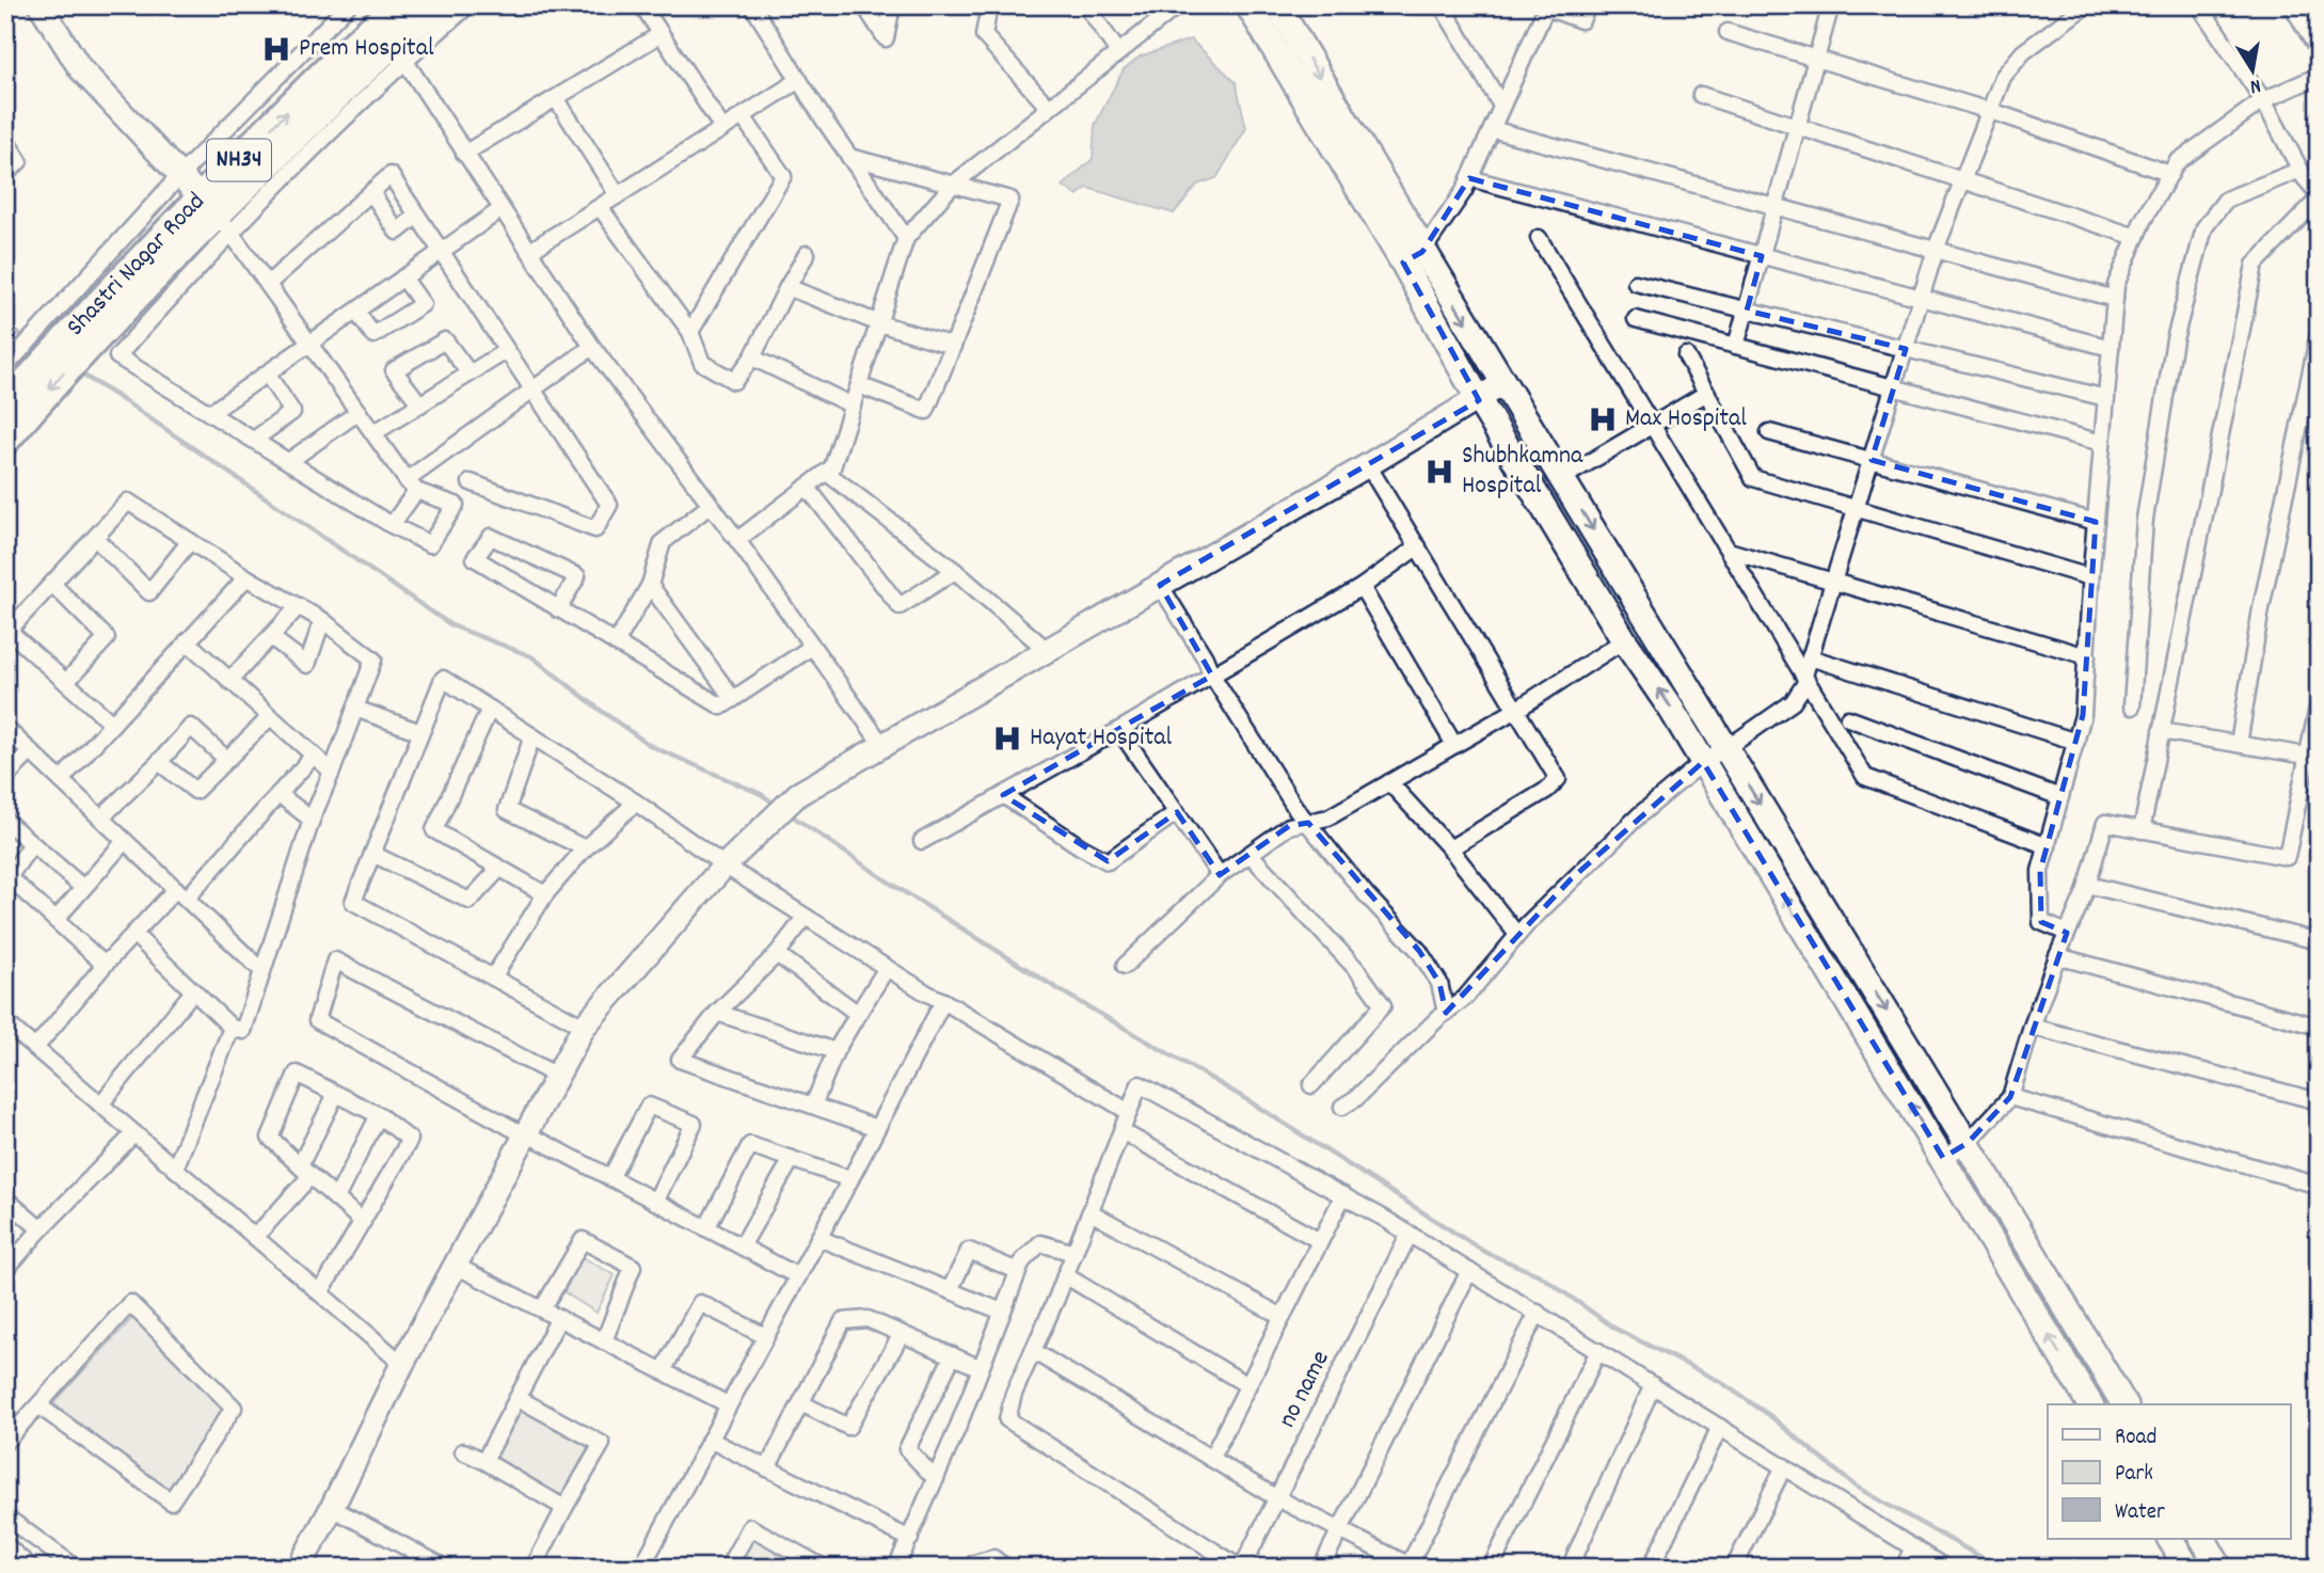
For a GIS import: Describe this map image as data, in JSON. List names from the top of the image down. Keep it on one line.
{"streets":{"highway":["NH34","Shastri Nagar Road"],"street":["no name"]},"crossings":[["NH34","Shastri Nagar Road"]],"places":{"hospital":["Prem Hospital","Max Hospital","Shubhkamna Hospital","Hayat Hospital"]},"legend":["Road","Park","Water"],"north":"bottom"}
